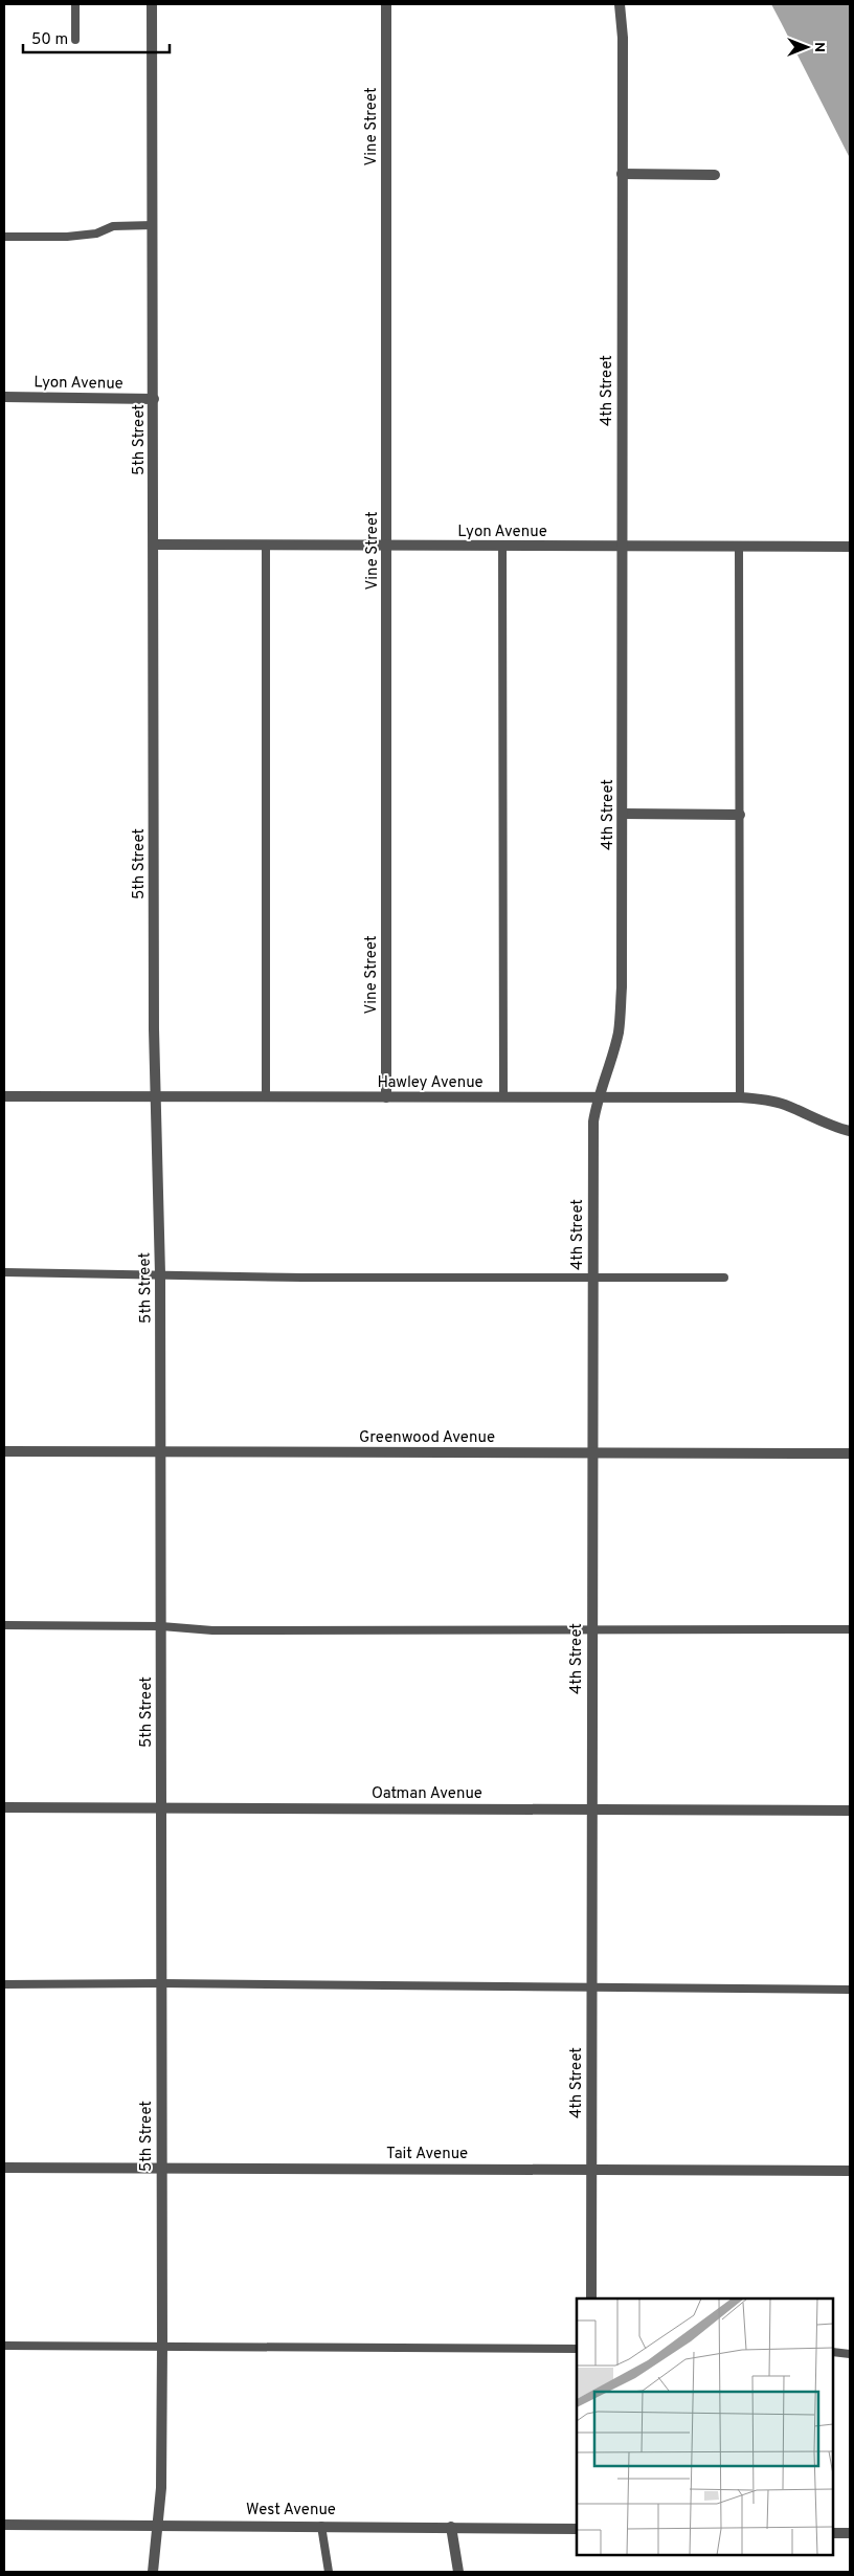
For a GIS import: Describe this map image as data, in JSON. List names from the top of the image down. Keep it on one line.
{"streets":{"street":["Vine Street","Lyon Avenue","4th Street","5th Street","Hawley Avenue","Greenwood Avenue","Oatman Avenue","Tait Avenue","West Avenue"]},"crossings":[["Vine Street","Lyon Avenue"],["Vine Street","Hawley Avenue"],["Lyon Avenue","4th Street"],["Lyon Avenue","5th Street"],["4th Street","Hawley Avenue"],["4th Street","Greenwood Avenue"],["4th Street","Oatman Avenue"],["4th Street","Tait Avenue"],["5th Street","Hawley Avenue"],["5th Street","Greenwood Avenue"],["5th Street","Oatman Avenue"],["5th Street","Tait Avenue"],["5th Street","West Avenue"]],"scale_bar":"50 m","north":"right"}
